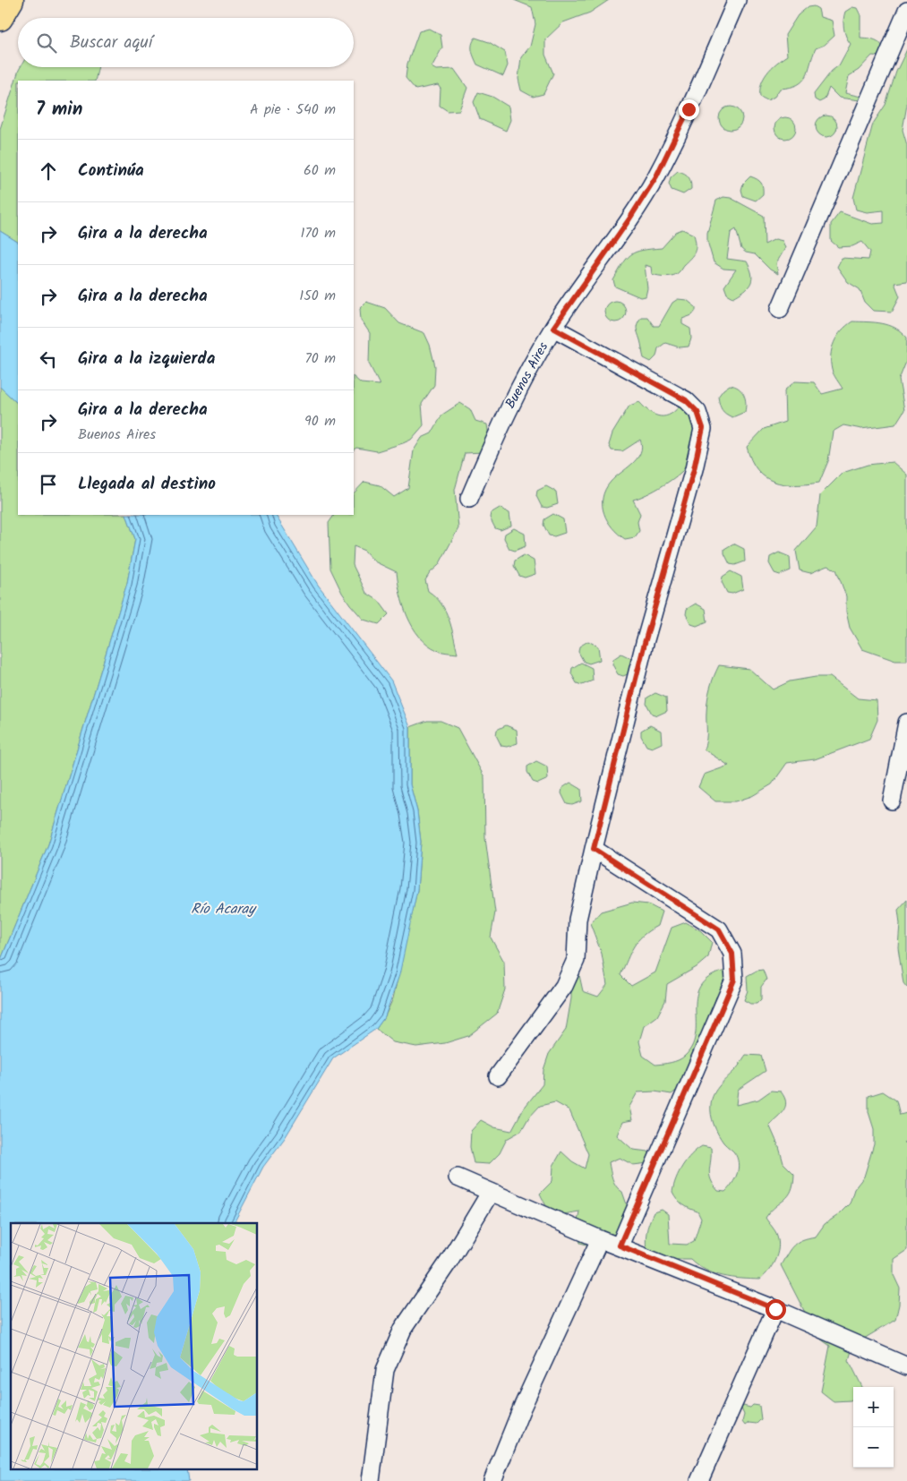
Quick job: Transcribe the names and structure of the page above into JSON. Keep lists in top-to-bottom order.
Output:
{
  "streets": {
    "street": ["Buenos Aires"]
  },
  "water": ["Río Acaray"],
  "page": {
    "search": "Buscar aquí",
    "heading": ["7 min", "A pie · 540 m"],
    "list": [
      ["Continúa", "60 m"],
      ["Gira a la derecha", "170 m"],
      ["Gira a la derecha", "150 m"],
      ["Gira a la izquierda", "70 m"],
      ["Gira a la derecha", "Buenos Aires", "90 m"],
      "Llegada al destino"
    ],
    "map_buttons": ["+", "−"]
  }
}
